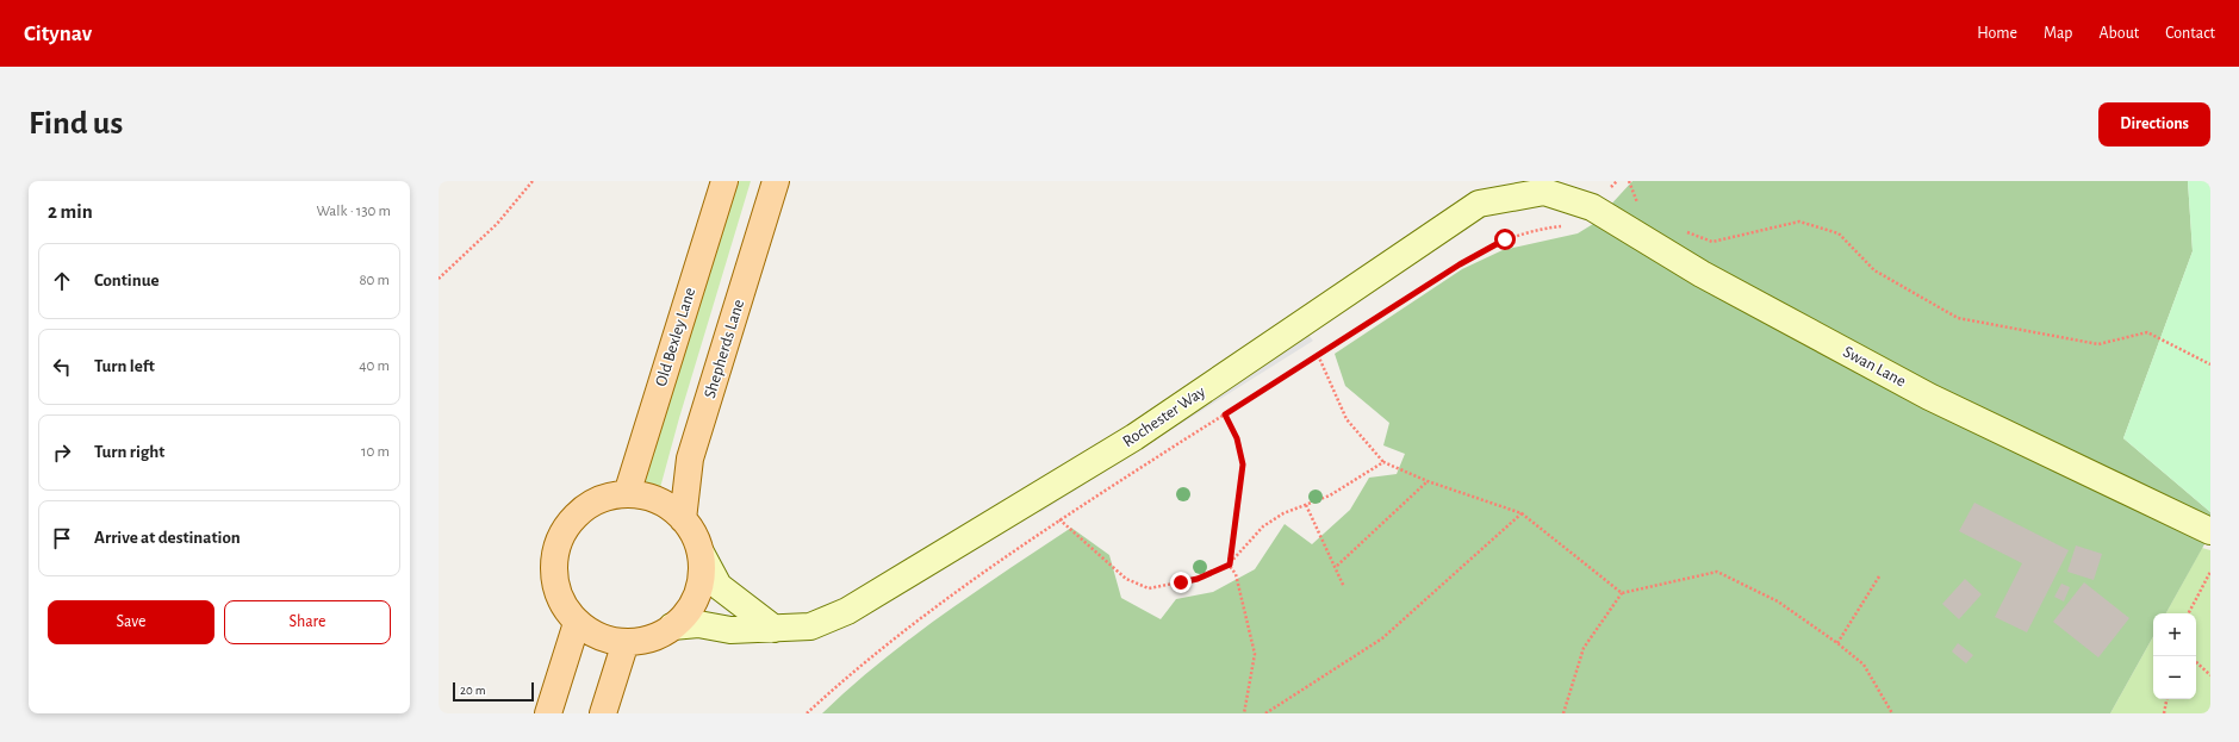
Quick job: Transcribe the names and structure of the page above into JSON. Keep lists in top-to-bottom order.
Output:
{
  "streets": {
    "main road": ["Old Bexley Lane", "Shepherds Lane"],
    "street": ["Swan Lane", "Rochester Way"]
  },
  "crossings": [
    ["Old Bexley Lane", "Shepherds Lane"],
    ["Old Bexley Lane", "Rochester Way"],
    ["Shepherds Lane", "Rochester Way"],
    ["Swan Lane", "Rochester Way"]
  ],
  "scale_bar": "20 m",
  "page": {
    "header": "Citynav",
    "nav": [
      "Home",
      "Map",
      "About",
      "Contact"
    ],
    "buttons": [
      "Directions",
      ["Save", "Share"]
    ],
    "title": "Find us",
    "heading": ["2 min", "Walk · 130 m"],
    "list": [
      ["Continue", "80 m"],
      ["Turn left", "40 m"],
      ["Turn right", "10 m"],
      "Arrive at destination"
    ],
    "map_buttons": ["+", "−"],
    "scale": "20 m"
  }
}
